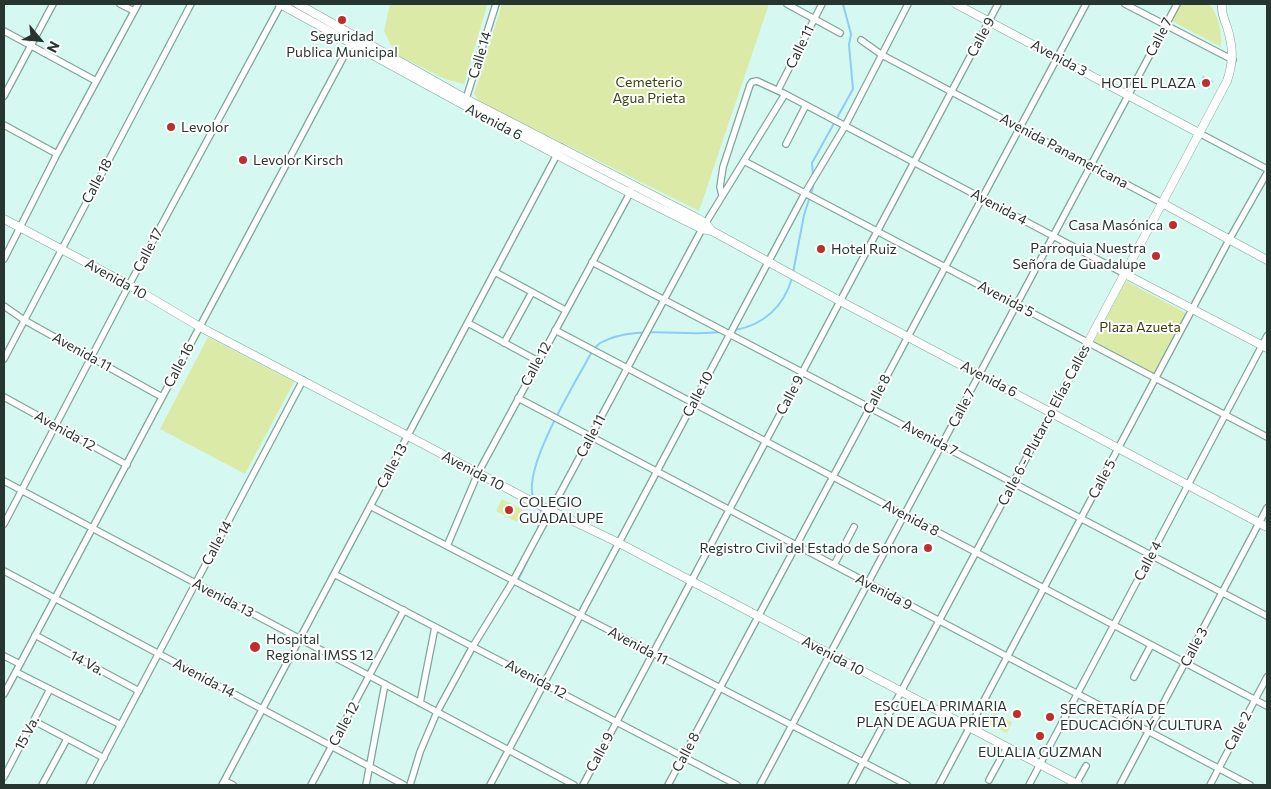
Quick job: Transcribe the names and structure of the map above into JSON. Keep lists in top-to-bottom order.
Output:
{
  "streets": {
    "main road": [
      "Avenida 3",
      "Avenida 6",
      "Avenida Panamericana",
      "Avenida 4",
      "Avenida 10",
      "Calle 6 - Plutarco Elías Calles"
    ],
    "street": [
      "Calle 9",
      "Calle 7",
      "Calle 11",
      "Calle 14",
      "Calle 18",
      "Calle 17",
      "Avenida 5",
      "Avenida 11",
      "Calle 12",
      "Calle 16",
      "Calle 10",
      "Calle 8",
      "Avenida 12",
      "Avenida 7",
      "Calle 13",
      "Calle 5",
      "Avenida 8",
      "Calle 4",
      "Avenida 9",
      "Avenida 13",
      "Calle 3",
      "14 Va.",
      "Avenida 14",
      "Calle 2",
      "15 Va."
    ]
  },
  "crossings": [
    ["Calle 9", "Avenida 3"],
    ["Calle 9", "Avenida 6"],
    ["Calle 9", "Avenida Panamericana"],
    ["Calle 9", "Avenida 4"],
    ["Calle 9", "Avenida 10"],
    ["Calle 9", "Avenida 5"],
    ["Calle 9", "Avenida 11"],
    ["Calle 9", "Avenida 12"],
    ["Calle 9", "Avenida 7"],
    ["Calle 9", "Avenida 8"],
    ["Calle 9", "Avenida 9"],
    ["Calle 7", "Avenida 3"],
    ["Calle 7", "Avenida 6"],
    ["Calle 7", "Avenida Panamericana"],
    ["Calle 7", "Avenida 4"],
    ["Calle 7", "Avenida 10"],
    ["Calle 7", "Avenida 5"],
    ["Calle 7", "Avenida 11"],
    ["Calle 7", "Avenida 7"],
    ["Calle 7", "Avenida 8"],
    ["Calle 7", "Avenida 9"],
    ["Calle 11", "Avenida 6"],
    ["Calle 11", "Avenida 4"],
    ["Calle 11", "Avenida 10"],
    ["Calle 11", "Avenida 5"],
    ["Calle 11", "Avenida 11"],
    ["Calle 11", "Avenida 12"],
    ["Calle 11", "Avenida 7"],
    ["Calle 11", "Avenida 8"],
    ["Calle 11", "Avenida 9"],
    ["Calle 11", "Avenida 13"],
    ["Calle 14", "Avenida 6"],
    ["Calle 14", "Avenida 10"],
    ["Calle 14", "Avenida 13"],
    ["Calle 14", "14 Va."],
    ["Calle 14", "Avenida 14"],
    ["Avenida 3", "Calle 8"],
    ["Avenida 3", "Calle 6 - Plutarco Elías Calles"],
    ["Avenida 6", "Calle 17"],
    ["Avenida 6", "Calle 12"],
    ["Avenida 6", "Calle 16"],
    ["Avenida 6", "Calle 10"],
    ["Avenida 6", "Calle 8"],
    ["Avenida 6", "Calle 6 - Plutarco Elías Calles"],
    ["Avenida 6", "Calle 13"],
    ["Avenida 6", "Calle 5"],
    ["Avenida 6", "Calle 4"],
    ["Avenida 6", "Calle 3"],
    ["Avenida Panamericana", "Calle 10"],
    ["Avenida Panamericana", "Calle 8"],
    ["Avenida Panamericana", "Calle 6 - Plutarco Elías Calles"],
    ["Avenida Panamericana", "Calle 5"],
    ["Calle 18", "Avenida 10"],
    ["Calle 18", "Avenida 11"],
    ["Avenida 4", "Calle 10"],
    ["Avenida 4", "Calle 8"],
    ["Avenida 4", "Calle 6 - Plutarco Elías Calles"],
    ["Avenida 4", "Calle 5"],
    ["Avenida 4", "Calle 4"],
    ["Calle 17", "Avenida 10"],
    ["Calle 17", "Avenida 11"],
    ["Calle 17", "Avenida 12"],
    ["Calle 17", "Avenida 13"],
    ["Avenida 10", "Calle 12"],
    ["Avenida 10", "Calle 16"],
    ["Avenida 10", "Calle 10"],
    ["Avenida 10", "Calle 8"],
    ["Avenida 10", "Calle 6 - Plutarco Elías Calles"],
    ["Avenida 10", "Calle 13"],
    ["Avenida 10", "Calle 5"],
    ["Avenida 10", "Calle 4"],
    ["Avenida 5", "Calle 10"],
    ["Avenida 5", "Calle 8"],
    ["Avenida 5", "Calle 6 - Plutarco Elías Calles"],
    ["Avenida 5", "Calle 5"],
    ["Avenida 5", "Calle 4"],
    ["Avenida 11", "Calle 12"],
    ["Avenida 11", "Calle 16"],
    ["Avenida 11", "Calle 10"],
    ["Avenida 11", "Calle 8"],
    ["Avenida 11", "Calle 6 - Plutarco Elías Calles"],
    ["Avenida 11", "Calle 13"],
    ["Calle 12", "Avenida 12"],
    ["Calle 12", "Avenida 7"],
    ["Calle 12", "Avenida 8"],
    ["Calle 12", "Avenida 9"],
    ["Calle 12", "Avenida 13"],
    ["Calle 12", "Avenida 14"],
    ["Calle 16", "Avenida 12"],
    ["Calle 16", "Avenida 13"],
    ["Calle 16", "14 Va."],
    ["Calle 16", "Avenida 14"],
    ["Calle 10", "Avenida 12"],
    ["Calle 10", "Avenida 7"],
    ["Calle 10", "Avenida 8"],
    ["Calle 10", "Avenida 9"],
    ["Calle 10", "Avenida 13"],
    ["Calle 8", "Avenida 12"],
    ["Calle 8", "Avenida 7"],
    ["Calle 8", "Avenida 8"],
    ["Calle 8", "Avenida 9"],
    ["Calle 6 - Plutarco Elías Calles", "Avenida 7"],
    ["Calle 6 - Plutarco Elías Calles", "Avenida 8"],
    ["Calle 6 - Plutarco Elías Calles", "Avenida 9"],
    ["Avenida 12", "Calle 13"],
    ["Avenida 7", "Calle 5"],
    ["Avenida 7", "Calle 4"],
    ["Avenida 7", "Calle 3"],
    ["Calle 13", "Avenida 13"],
    ["Calle 13", "Avenida 14"],
    ["Calle 5", "Avenida 8"],
    ["Calle 5", "Avenida 9"],
    ["Avenida 8", "Calle 4"],
    ["Avenida 8", "Calle 3"],
    ["Avenida 8", "Calle 2"],
    ["Calle 4", "Avenida 9"],
    ["Avenida 9", "Calle 3"],
    ["Avenida 9", "Calle 2"]
  ],
  "parks": ["Cemeterio Agua Prieta", "Plaza Azueta"],
  "places": [
    "Seguridad Publica Municipal",
    "HOTEL PLAZA",
    "Levolor",
    "Levolor Kirsch",
    "Casa Masónica",
    "Hotel Ruiz",
    "Parroquia Nuestra Señora de Guadalupe",
    "COLEGIO GUADALUPE",
    "Registro Civil del Estado de Sonora",
    "Hospital Regional IMSS 12",
    "ESCUELA PRIMARIA PLAN DE AGUA PRIETA",
    "SECRETARÍA DE EDUCACIÓN Y CULTURA",
    "EULALIA GUZMAN"
  ],
  "north": "bottom right"
}
